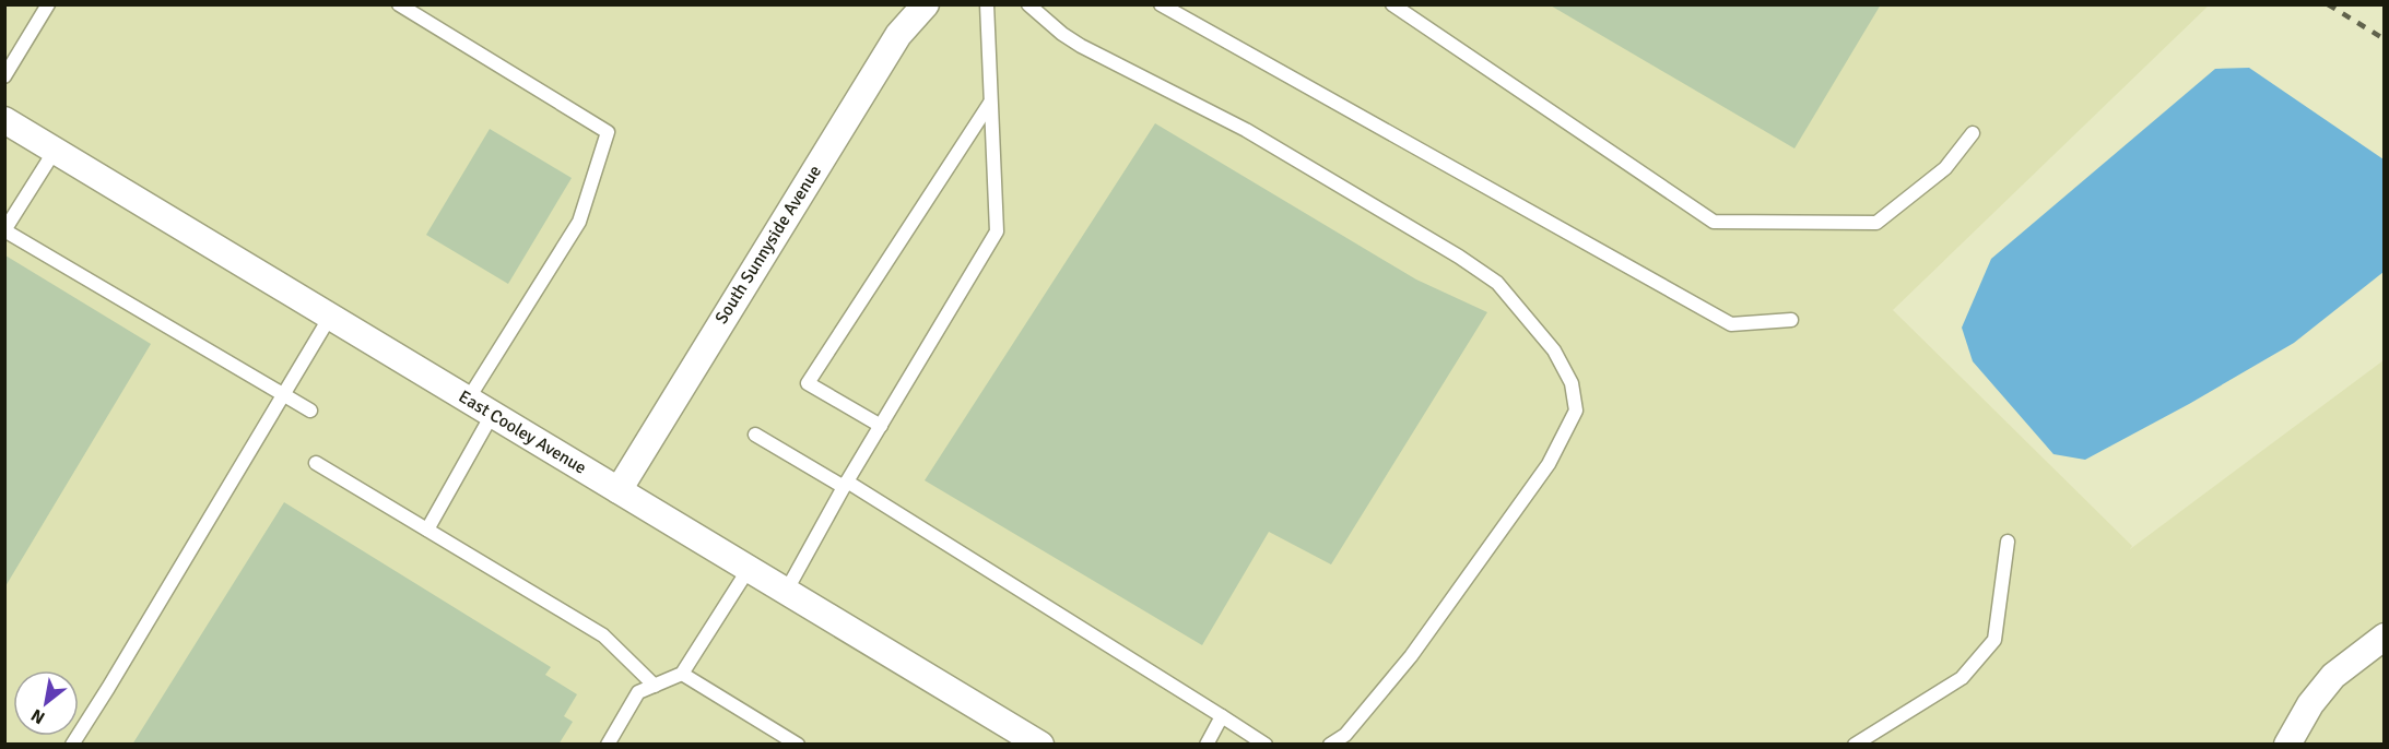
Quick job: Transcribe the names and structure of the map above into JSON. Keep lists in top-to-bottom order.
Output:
{
  "streets": {
    "street": ["South Sunnyside Avenue", "East Cooley Avenue"]
  },
  "crossings": [
    ["South Sunnyside Avenue", "East Cooley Avenue"]
  ],
  "north": "bottom left"
}
